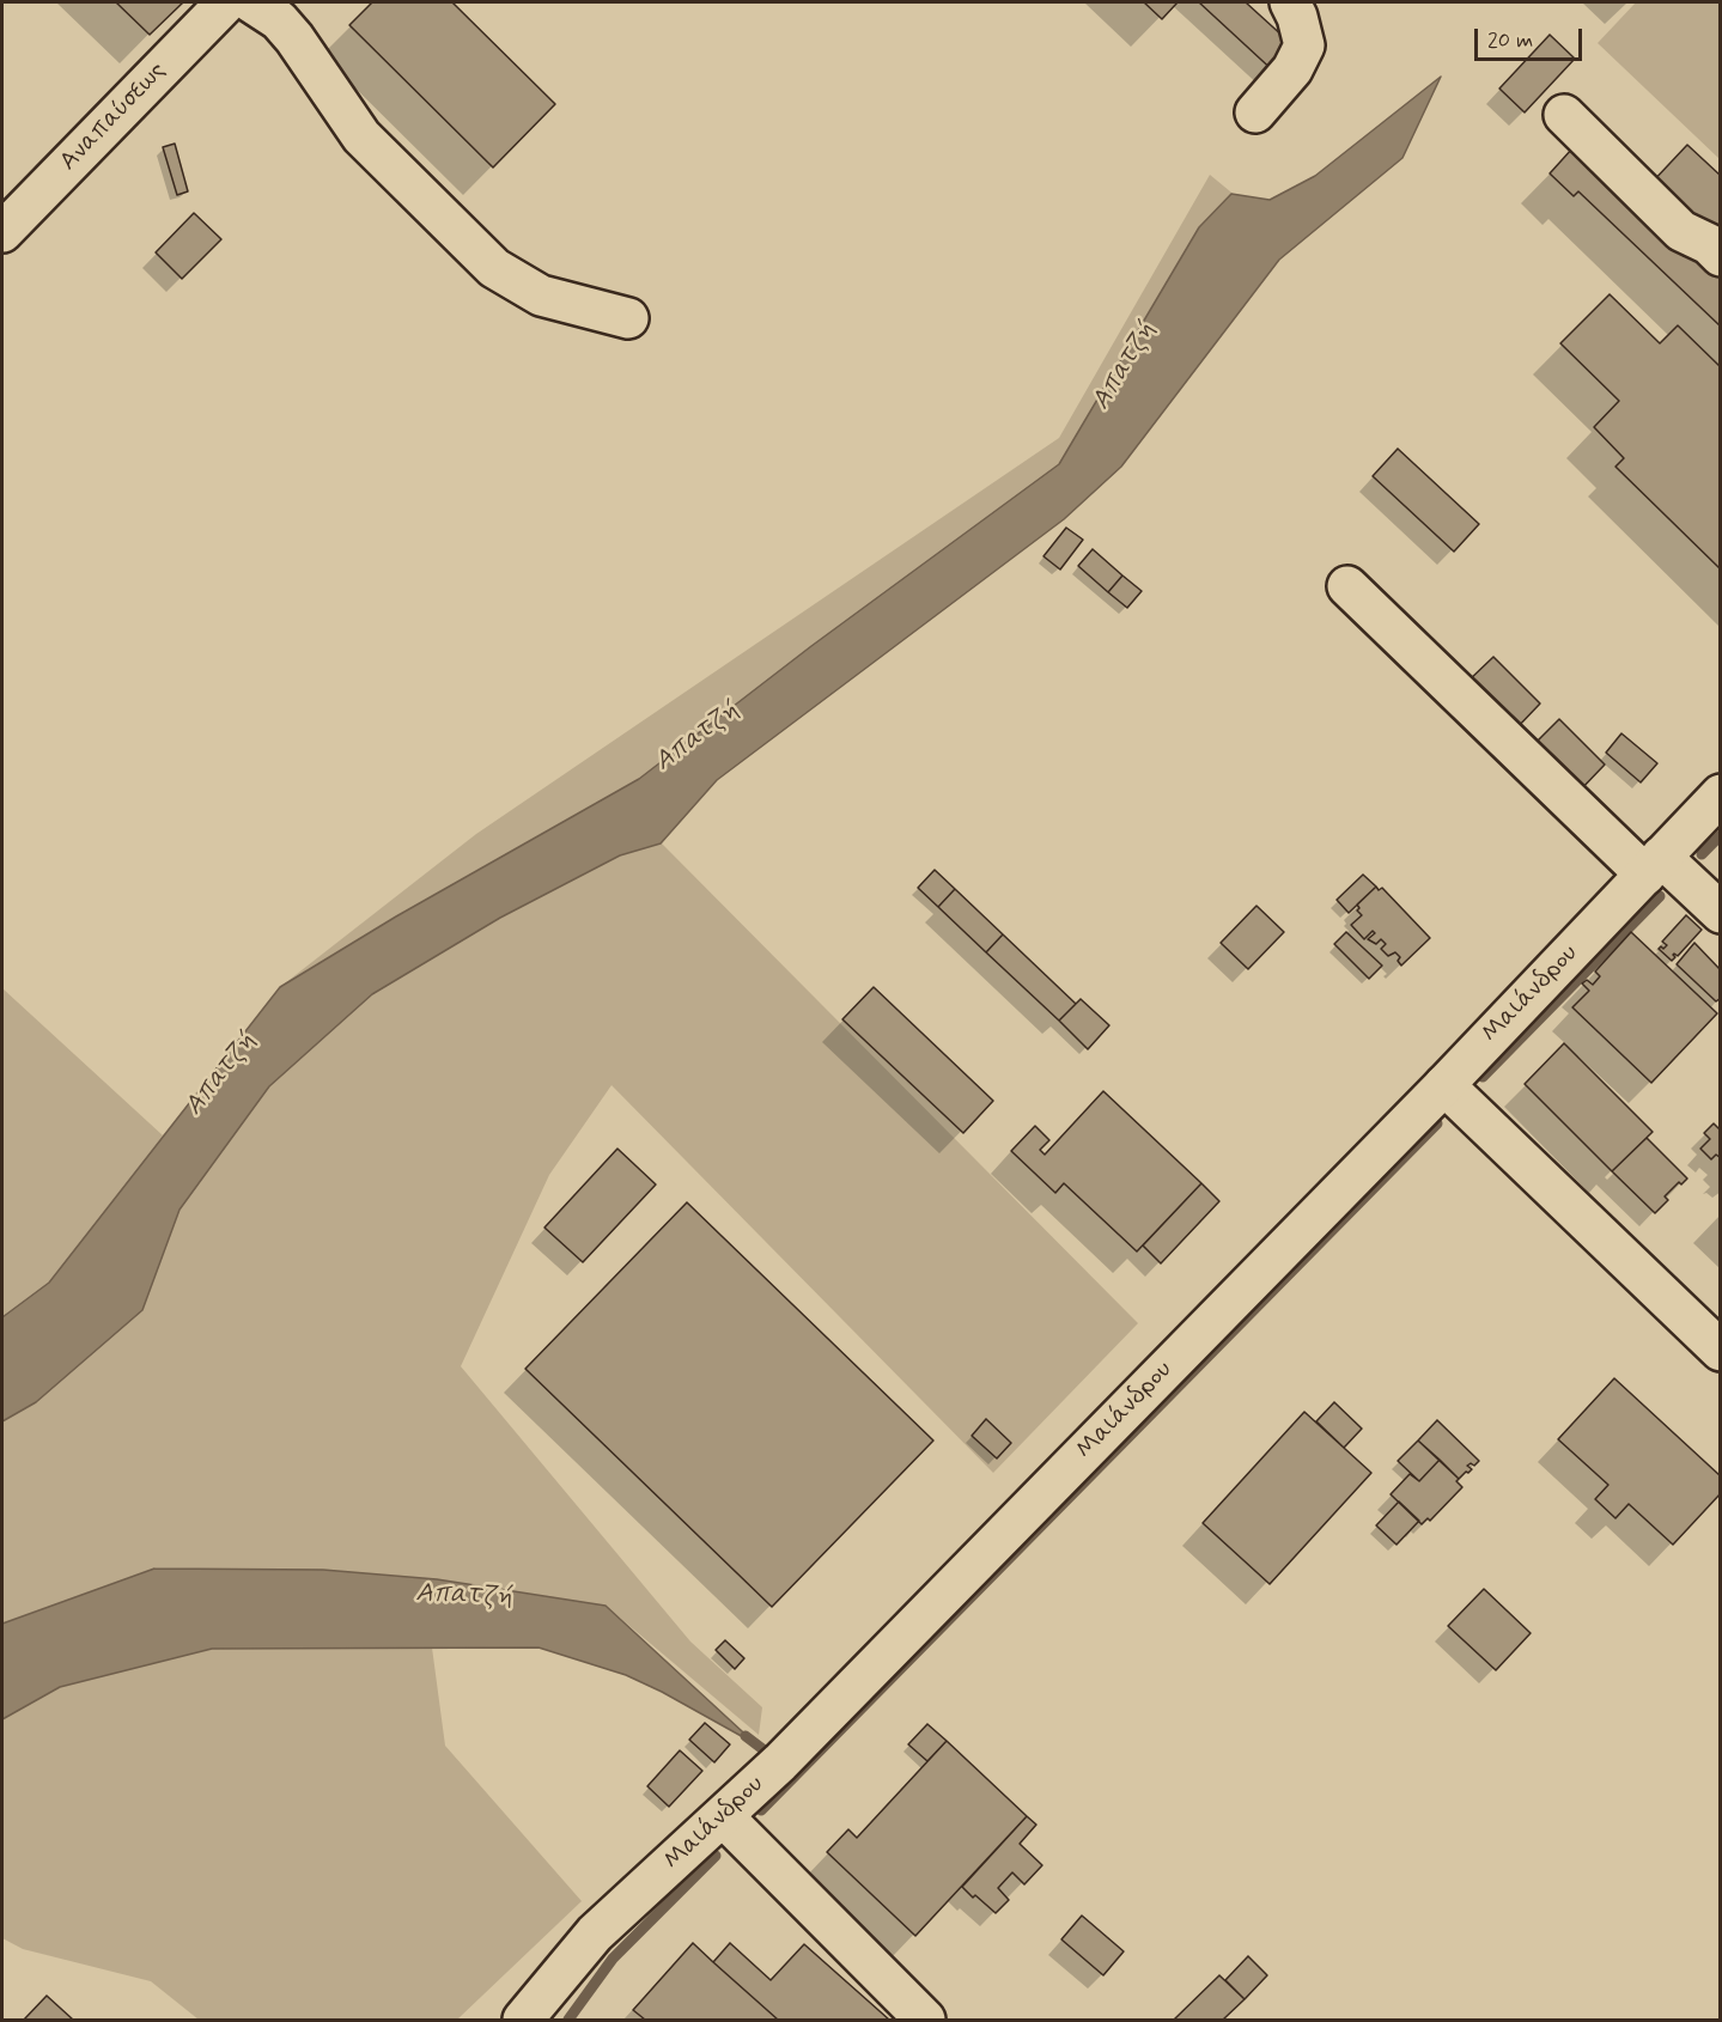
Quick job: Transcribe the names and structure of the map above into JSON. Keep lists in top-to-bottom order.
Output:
{
  "streets": {
    "main road": ["Αναπαύσεως", "Μαιάνδρου"]
  },
  "water": ["Απατζή"],
  "scale_bar": "20 m"
}
